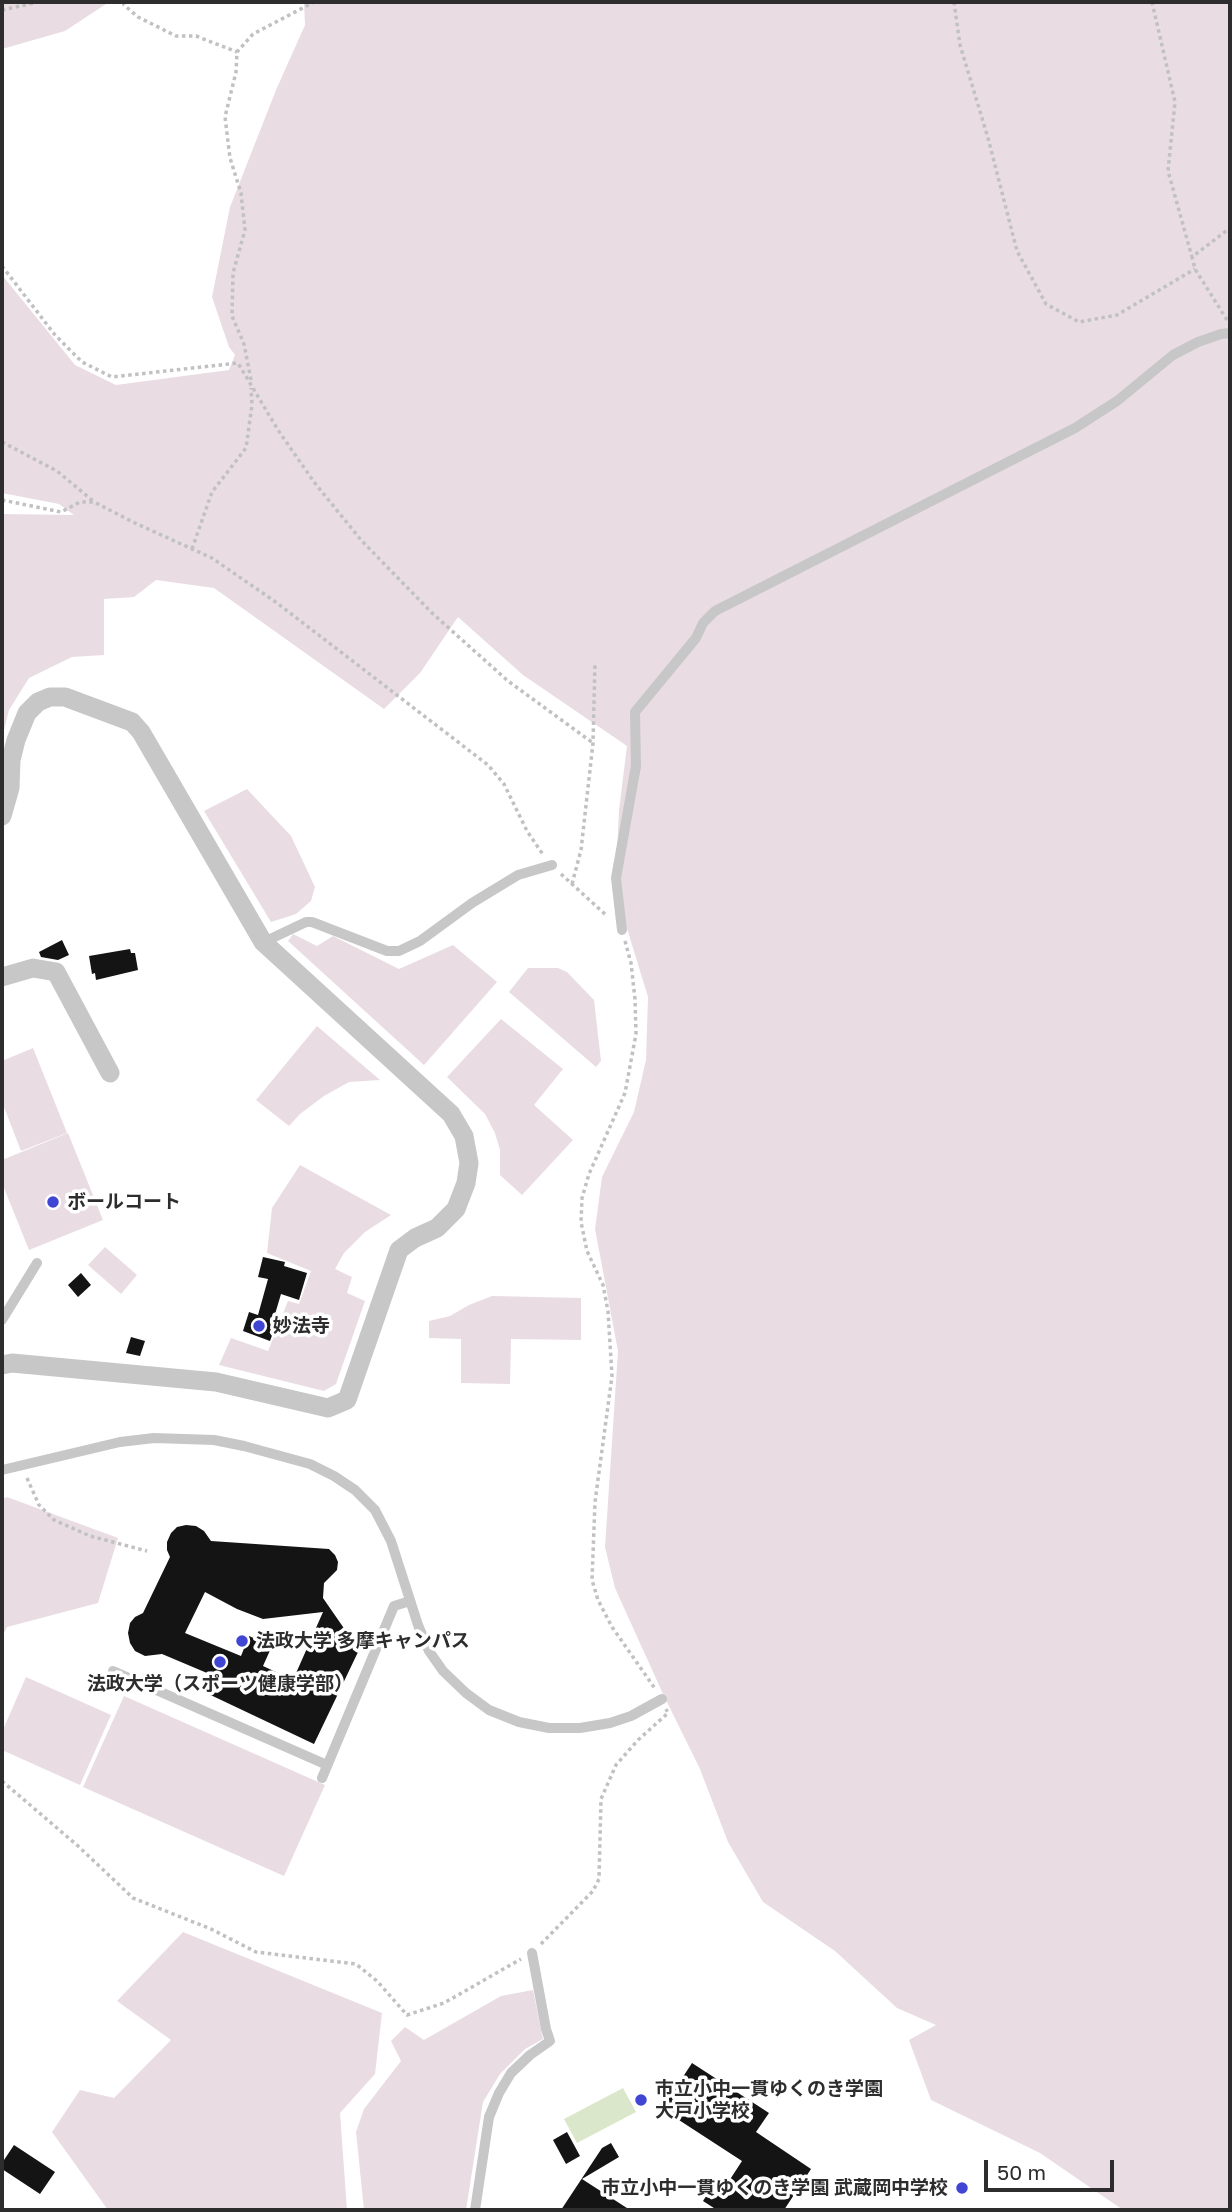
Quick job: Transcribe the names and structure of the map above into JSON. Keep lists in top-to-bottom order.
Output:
{
  "places": [
    "ボールコート",
    "妙法寺",
    "法政大学 多摩キャンパス",
    "法政大学（スポーツ健康学部）",
    "市立小中一貫ゆくのき学園 大戸小学校",
    "市立小中一貫ゆくのき学園 武蔵岡中学校"
  ],
  "scale_bar": "50 m"
}
